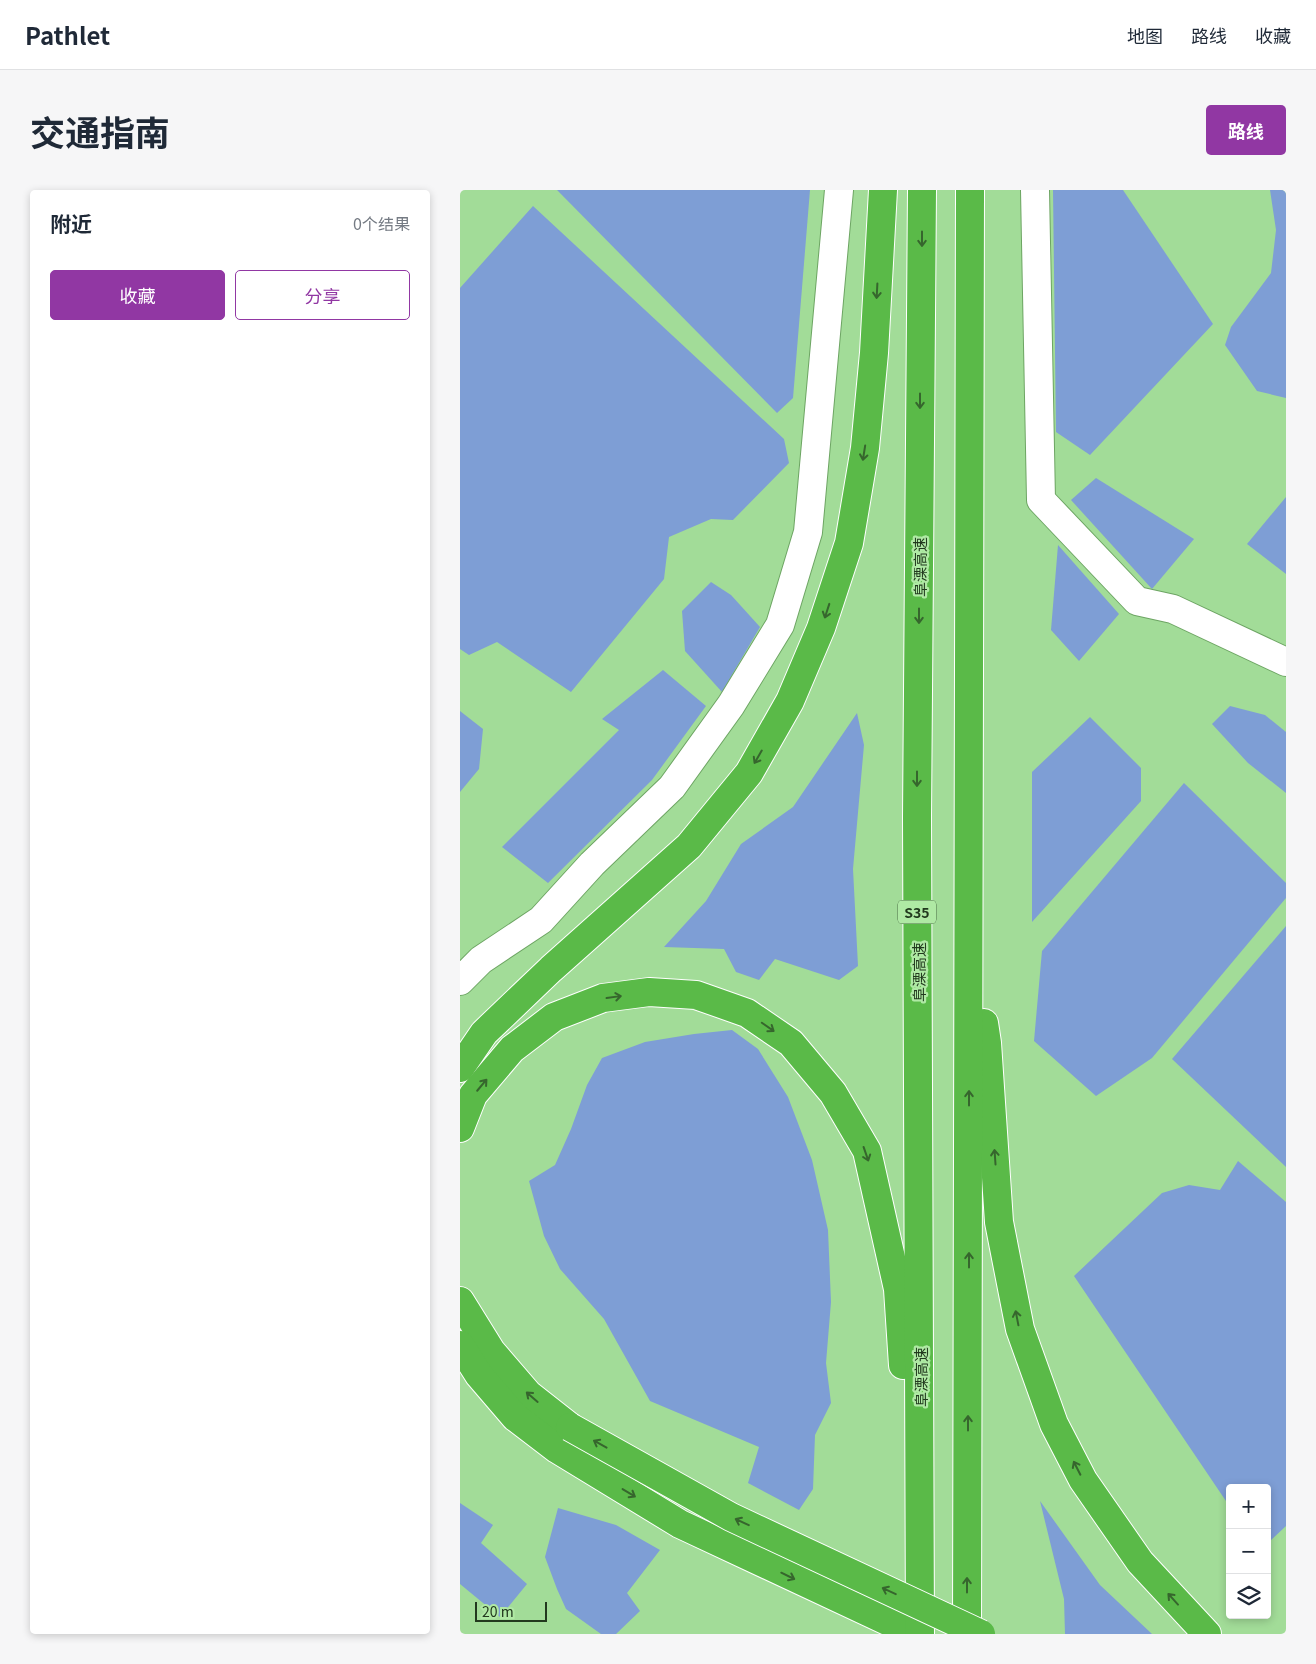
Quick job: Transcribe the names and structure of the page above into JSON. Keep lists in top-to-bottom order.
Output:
{
  "streets": {
    "highway": ["阜溧高速", "S35"]
  },
  "scale_bar": "20 m",
  "page": {
    "header": "Pathlet",
    "nav": ["地图", "路线", "收藏"],
    "title": "交通指南",
    "buttons": [
      "路线",
      ["收藏", "分享"]
    ],
    "heading": ["附近", "0个结果"],
    "map_buttons": ["+", "−"],
    "scale": "20 m"
  }
}
